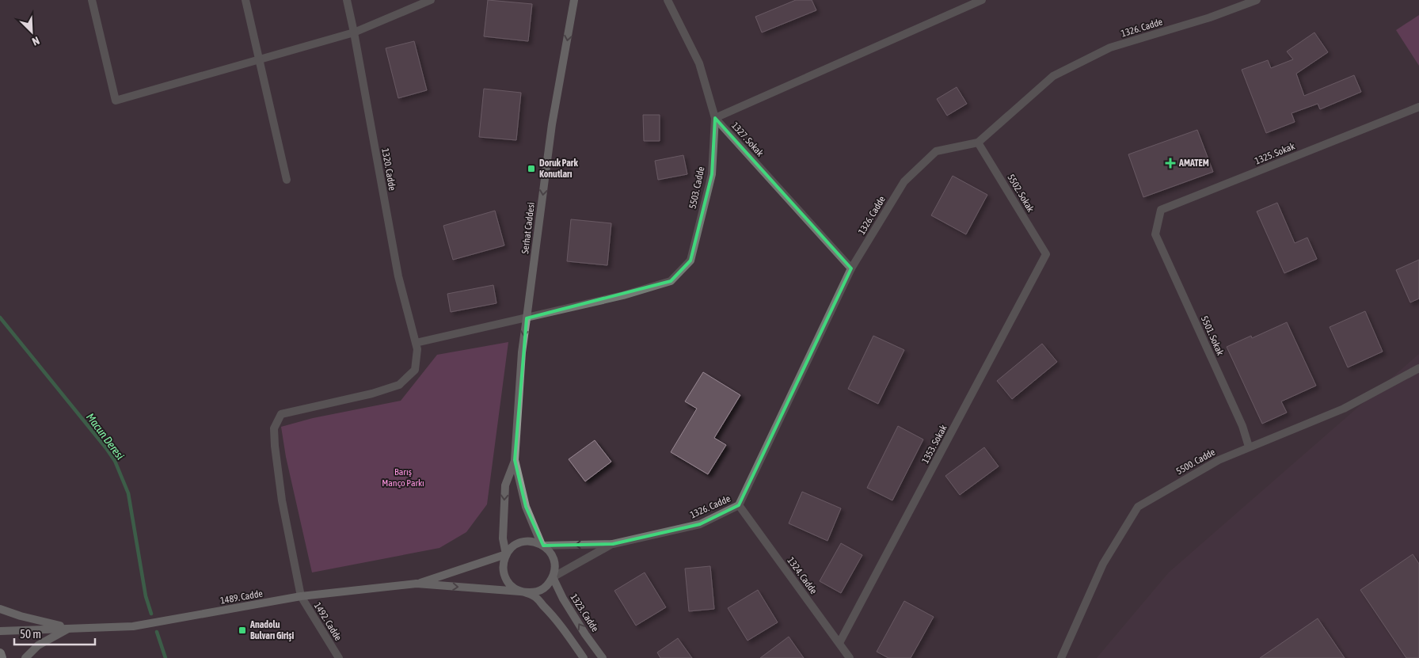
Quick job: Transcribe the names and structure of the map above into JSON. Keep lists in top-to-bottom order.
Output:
{
  "streets": {
    "main road": ["Serhat Caddesi", "1489. Cadde", "1323. Cadde"],
    "street": [
      "1326. Cadde",
      "1327. Sokak",
      "1325. Sokak",
      "1320. Cadde",
      "5503. Cadde",
      "5502. Sokak",
      "5501. Sokak",
      "1353. Sokak",
      "5500. Cadde",
      "1324. Cadde",
      "1492. Cadde"
    ]
  },
  "crossings": [
    ["1326. Cadde", "1327. Sokak"],
    ["1326. Cadde", "5502. Sokak"],
    ["1326. Cadde", "1324. Cadde"],
    ["1327. Sokak", "5503. Cadde"],
    ["1325. Sokak", "5501. Sokak"],
    ["1320. Cadde", "5503. Cadde"],
    ["1320. Cadde", "1489. Cadde"],
    ["1320. Cadde", "1492. Cadde"],
    ["5503. Cadde", "Serhat Caddesi"],
    ["5502. Sokak", "1353. Sokak"],
    ["5501. Sokak", "5500. Cadde"],
    ["1353. Sokak", "1324. Cadde"],
    ["1489. Cadde", "1323. Cadde"],
    ["1489. Cadde", "1492. Cadde"]
  ],
  "one_way": ["Serhat Caddesi"],
  "water": ["Macun Deresi"],
  "parks": ["Barış Manço Parkı"],
  "places": {
    "health": ["AMATEM"],
    "transit": ["Doruk Park Konutları", "Anadolu Bulvarı Girişi"]
  },
  "scale_bar": "50 m",
  "north": "bottom right"
}
